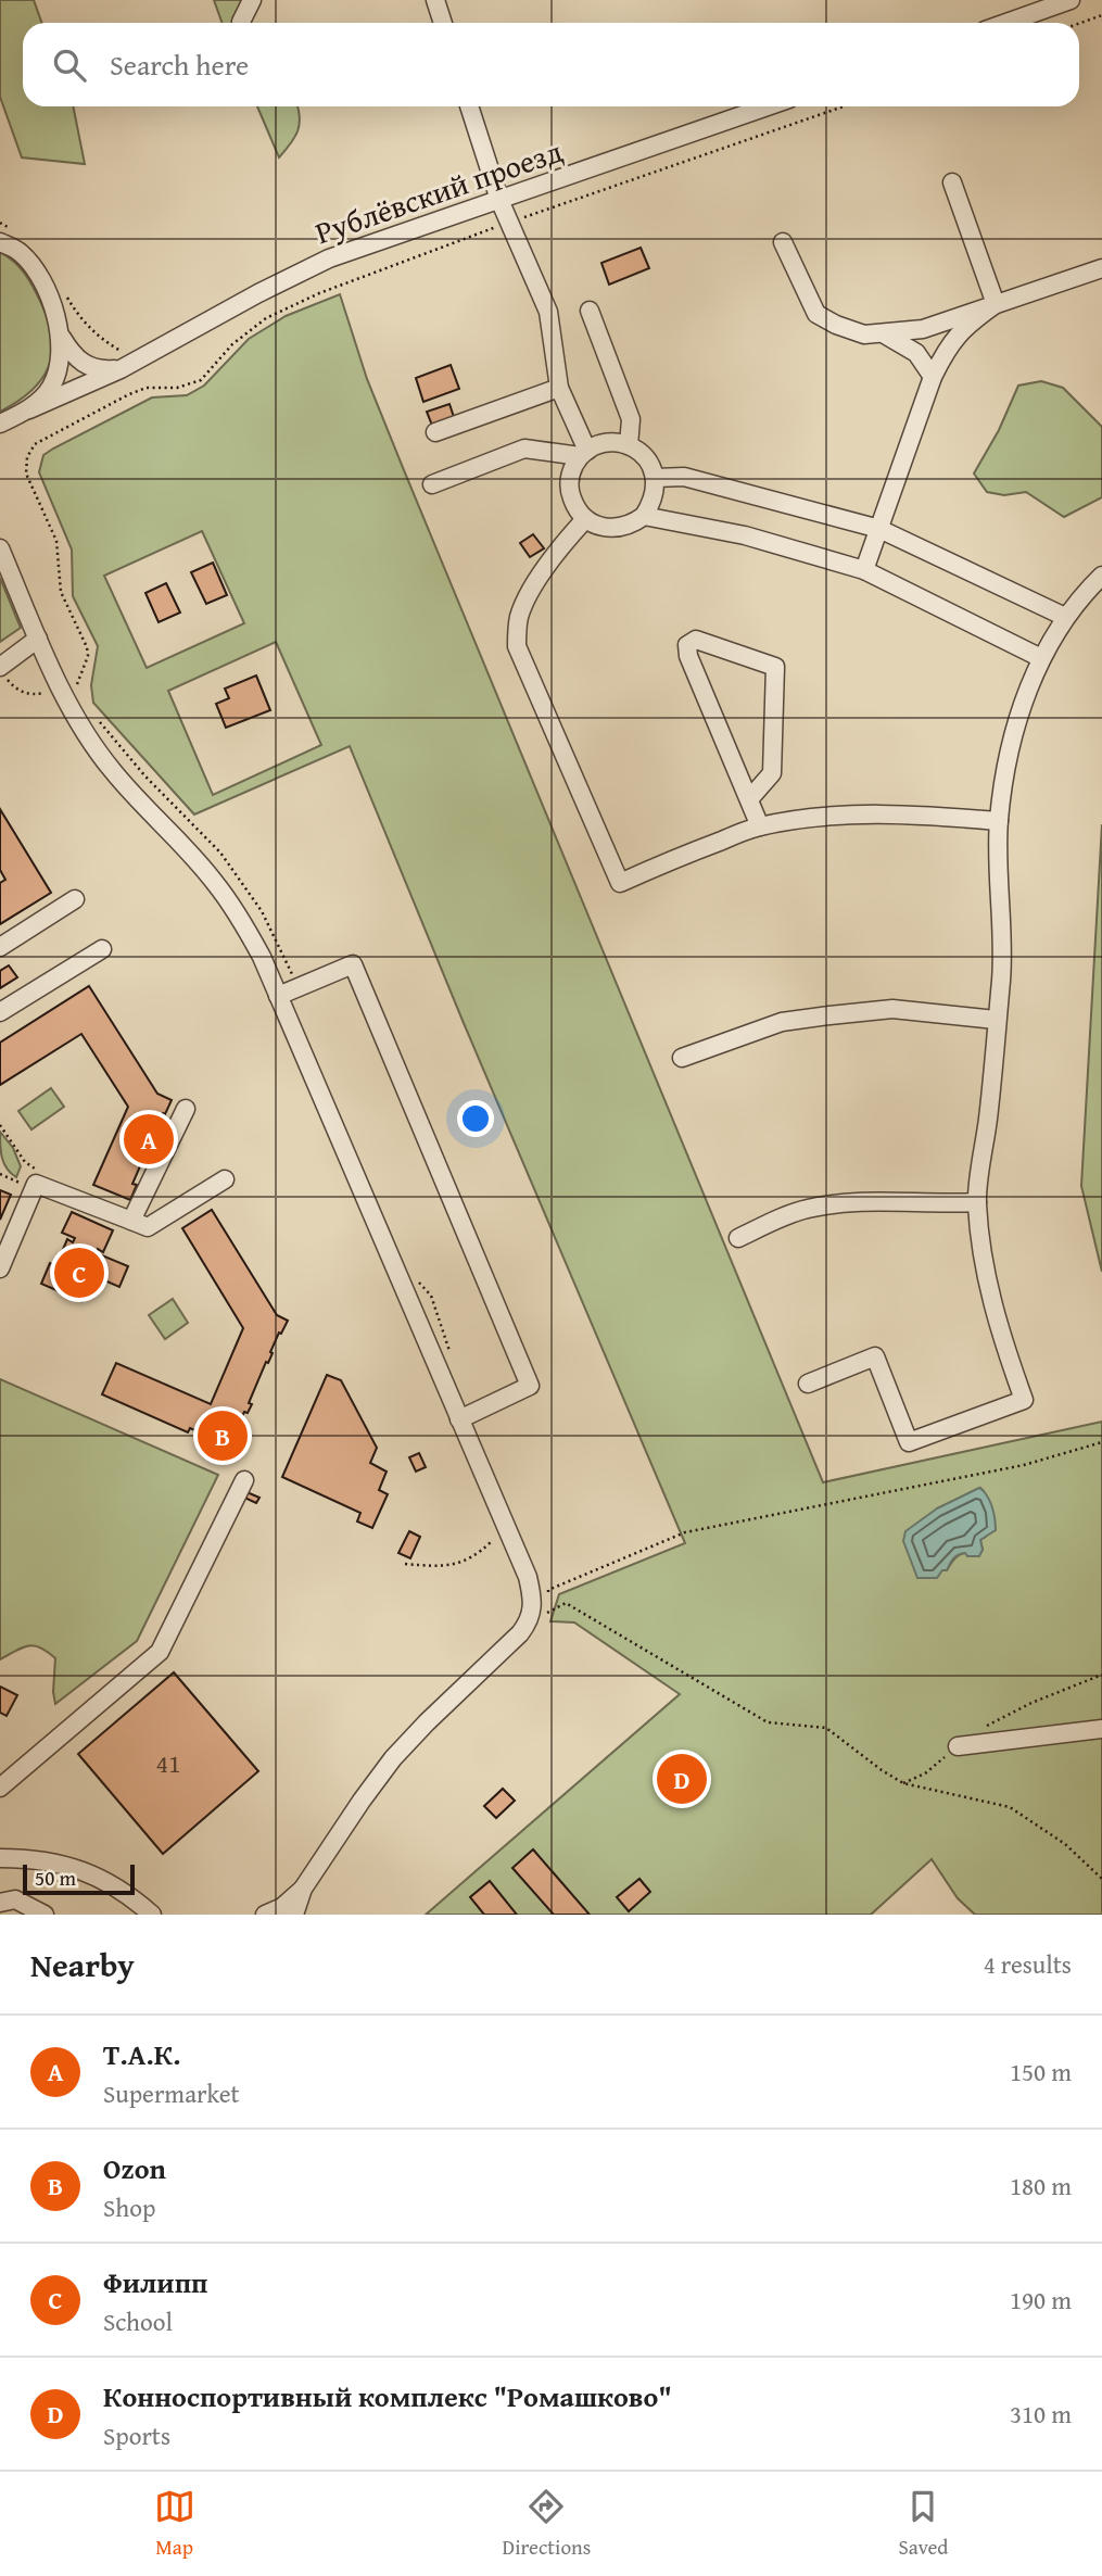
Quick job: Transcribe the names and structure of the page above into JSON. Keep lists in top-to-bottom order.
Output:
{
  "streets": {
    "street": ["Рублёвский проезд"]
  },
  "house_numbers": ["41"],
  "scale_bar": "50 m",
  "page": {
    "search": "Search here",
    "pins": [
      "A",
      "C",
      "B",
      "D"
    ],
    "scale": "50 m",
    "heading": ["Nearby", "4 results"],
    "list": [
      {
        "mark": "A",
        "name": "Т.А.К.",
        "note": "Supermarket",
        "value": "150 m"
      },
      {
        "mark": "B",
        "name": "Ozon",
        "note": "Shop",
        "value": "180 m"
      },
      {
        "mark": "C",
        "name": "Филипп",
        "note": "School",
        "value": "190 m"
      },
      {
        "mark": "D",
        "name": "Конноспортивный комплекс \"Ромашково\"",
        "note": "Sports",
        "value": "310 m"
      }
    ],
    "nav": ["Map", "Directions", "Saved"]
  }
}
